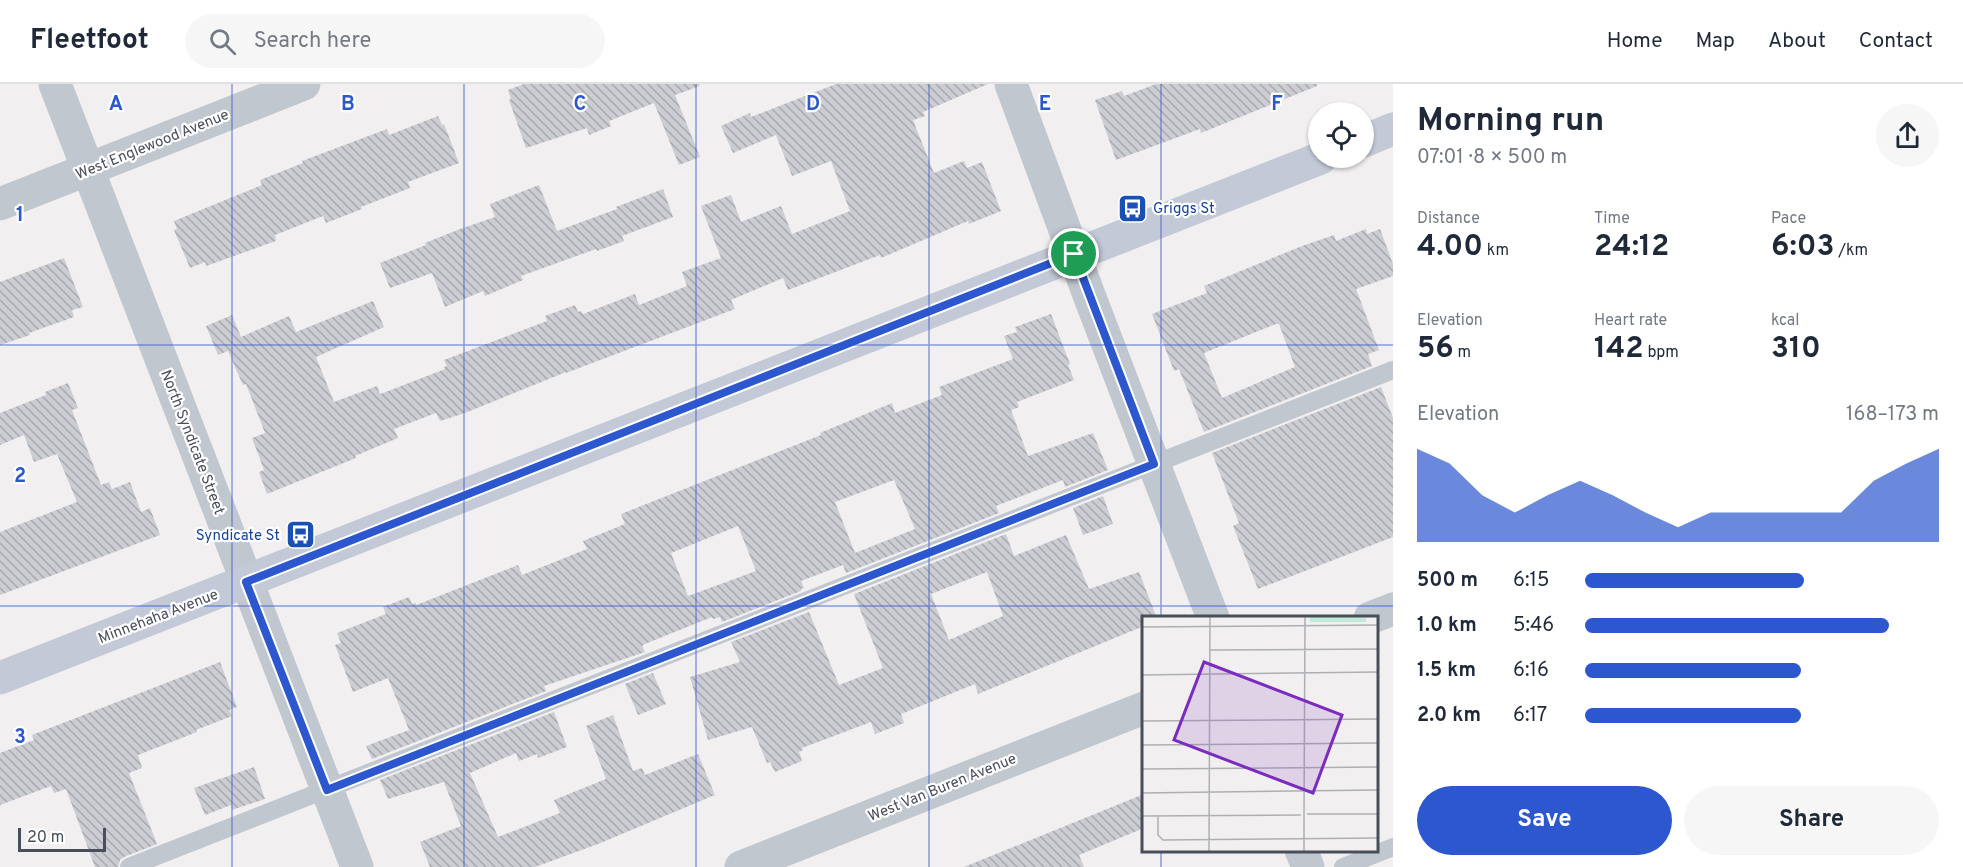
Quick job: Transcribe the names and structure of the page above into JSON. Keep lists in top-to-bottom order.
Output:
{
  "streets": {
    "street": [
      "West Englewood Avenue",
      "North Syndicate Street",
      "Minnehaha Avenue",
      "West Van Buren Avenue"
    ]
  },
  "crossings": [
    ["West Englewood Avenue", "North Syndicate Street"],
    ["North Syndicate Street", "Minnehaha Avenue"]
  ],
  "places": {
    "bus stop": ["Griggs St", "Syndicate St"]
  },
  "scale_bar": "20 m",
  "page": {
    "header": "Fleetfoot",
    "search": "Search here",
    "nav": [
      "Home",
      "Map",
      "About",
      "Contact"
    ],
    "heading": ["Morning run", "07:01 · 8 × 500 m"],
    "stats": [
      ["Distance", "4.00 km"],
      ["Time", "24:12"],
      ["Pace", "6:03 /km"],
      ["Elevation", "56 m"],
      ["Heart rate", "142 bpm"],
      ["kcal", "310"]
    ],
    "chart": ["Elevation", "168–173 m"],
    "list": [
      {
        "name": "500 m",
        "note": "6:15"
      },
      {
        "name": "1.0 km",
        "note": "5:46"
      },
      {
        "name": "1.5 km",
        "note": "6:16"
      },
      {
        "name": "2.0 km",
        "note": "6:17"
      }
    ],
    "buttons": ["Save", "Share"],
    "scale": "20 m"
  },
  "grid": {
    "columns": [
      "A",
      "B",
      "C",
      "D",
      "E",
      "F"
    ],
    "rows": ["1", "2", "3"]
  }
}
